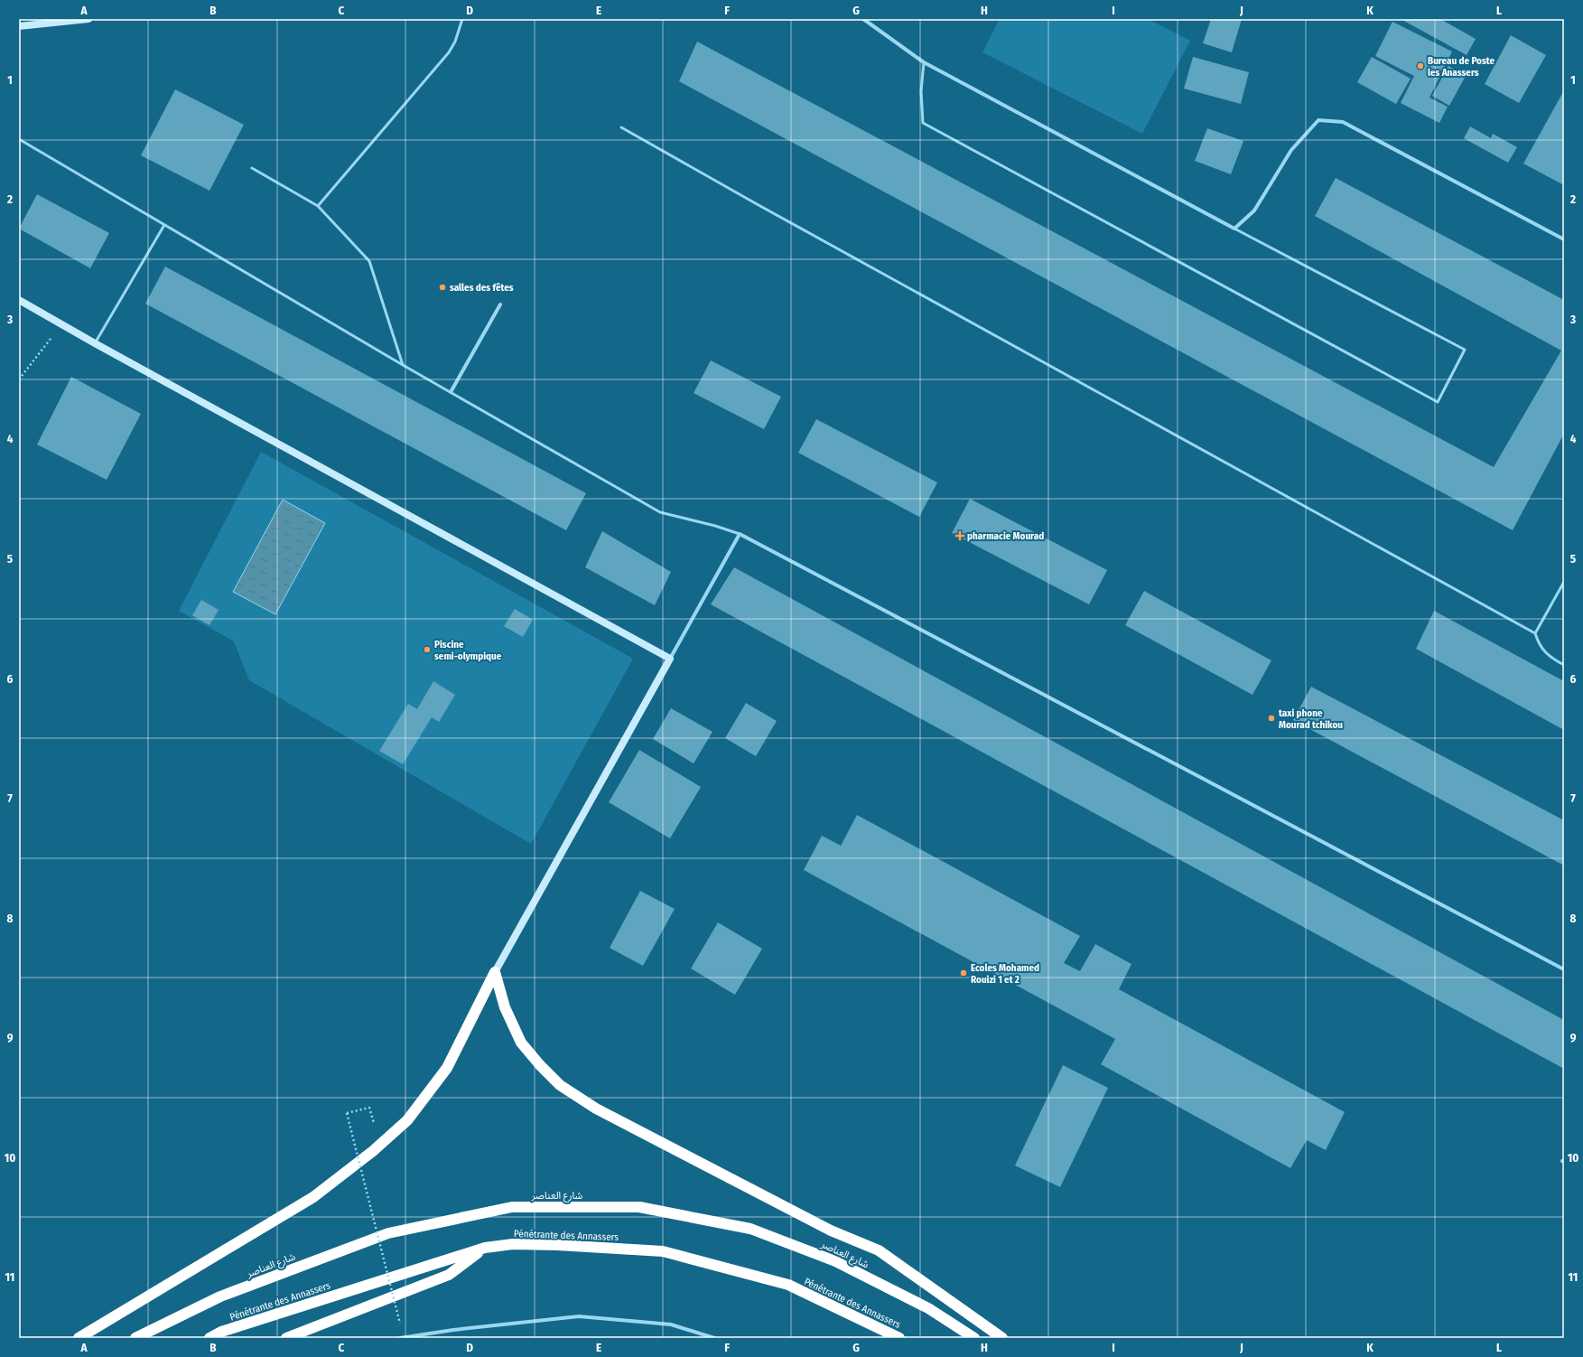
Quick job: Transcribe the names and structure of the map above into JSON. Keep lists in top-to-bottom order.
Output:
{
  "streets": {
    "highway": ["شارع العناصر", "Pénétrante des Annassers"]
  },
  "places": {
    "other": [
      "Bureau de Poste les Anassers",
      "salles des fêtes",
      "Piscine semi-olympique",
      "taxi phone Mourad tchikou",
      "Ecoles Mohamed Rouizi 1 et 2"
    ],
    "health": ["pharmacie Mourad"]
  },
  "grid": {
    "columns": [
      "A",
      "B",
      "C",
      "D",
      "E",
      "F",
      "G",
      "H",
      "I",
      "J",
      "K",
      "L"
    ],
    "rows": [
      "1",
      "2",
      "3",
      "4",
      "5",
      "6",
      "7",
      "8",
      "9",
      "10",
      "11"
    ]
  }
}
